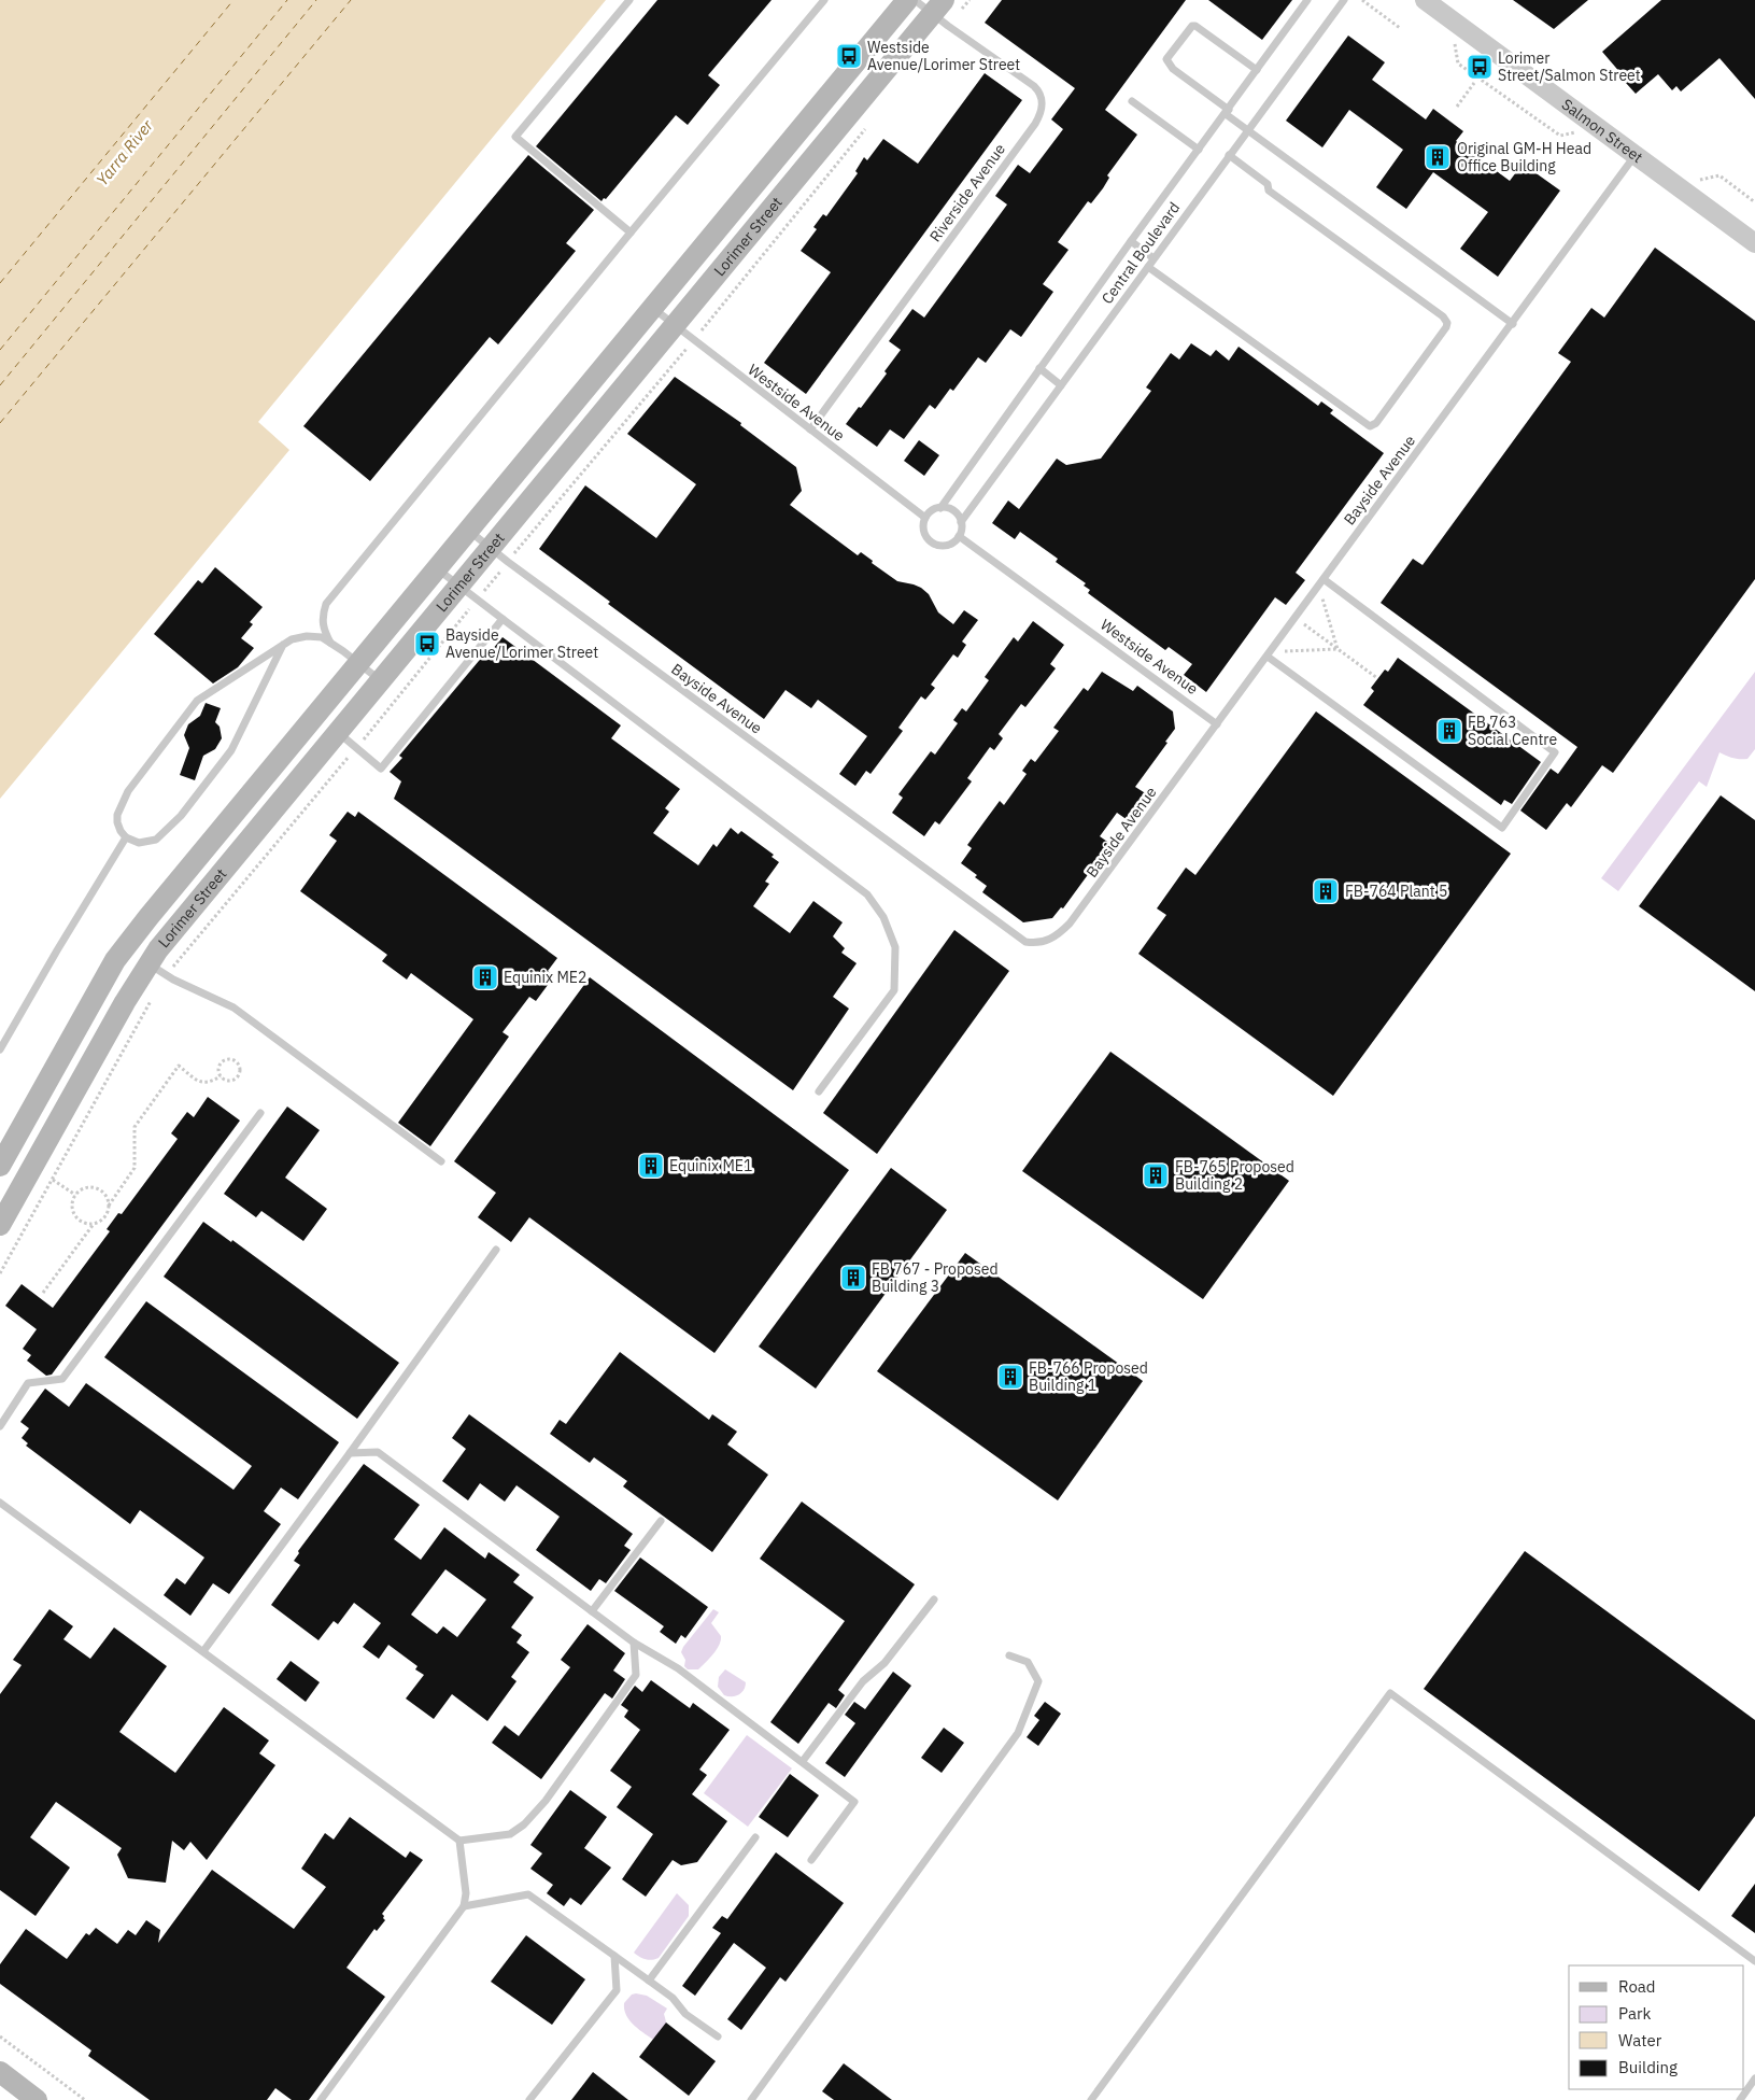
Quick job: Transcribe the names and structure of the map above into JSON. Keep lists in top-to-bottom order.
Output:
{
  "streets": {
    "main road": ["Lorimer Street"],
    "street": ["Salmon Street"],
    "lane": [
      "Riverside Avenue",
      "Central Boulevard",
      "Westside Avenue",
      "Bayside Avenue"
    ]
  },
  "crossings": [
    ["Salmon Street", "Bayside Avenue"],
    ["Riverside Avenue", "Lorimer Street"],
    ["Riverside Avenue", "Westside Avenue"],
    ["Lorimer Street", "Westside Avenue"],
    ["Lorimer Street", "Bayside Avenue"],
    ["Central Boulevard", "Westside Avenue"],
    ["Westside Avenue", "Bayside Avenue"]
  ],
  "water": ["Yarra River"],
  "places": {
    "bus stop": ["Westside Avenue/Lorimer Street", "Lorimer Street/Salmon Street", "Bayside Avenue/Lorimer Street"],
    "building": [
      "Original GM-H Head Office Building",
      "FB 763 Social Centre",
      "FB-764 Plant 5",
      "Equinix ME2",
      "Equinix ME1",
      "FB-765 Proposed Building 2",
      "FB 767 - Proposed Building 3",
      "FB-766 Proposed Building 1"
    ]
  },
  "legend": [
    "Road",
    "Park",
    "Water",
    "Building"
  ]
}
